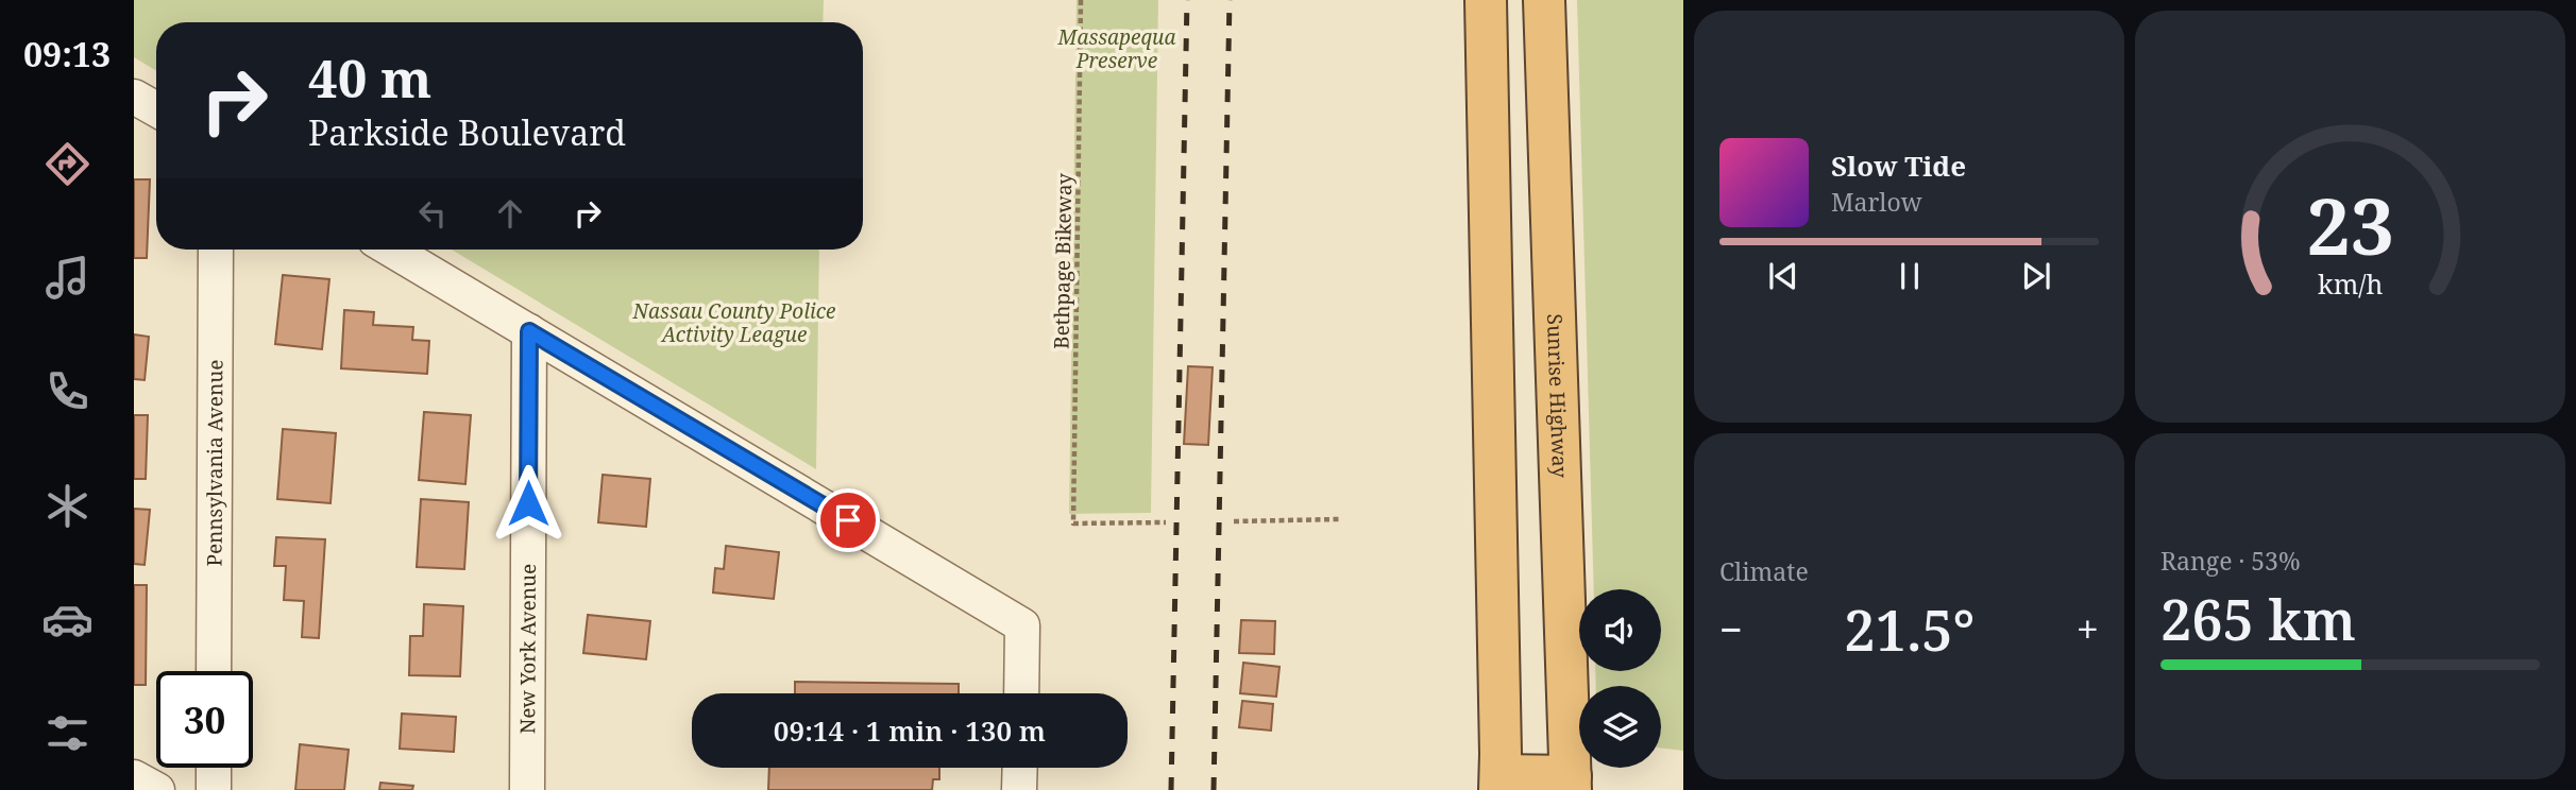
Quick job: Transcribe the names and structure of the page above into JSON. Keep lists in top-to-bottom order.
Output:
{
  "streets": {
    "highway": ["Sunrise Highway"],
    "street": ["Pennsylvania Avenue", "New York Avenue"],
    "path": ["Bethpage Bikeway"]
  },
  "parks": ["Massapequa Preserve", "Nassau County Police Activity League"],
  "page": {
    "tabs": "09:13",
    "turn": ["40 m", "Parkside Boulevard"],
    "song": ["Slow Tide", "Marlow"],
    "tile": [
      "Climate",
      ["Range · 53%", "265 km"]
    ],
    "heat": ["−", "21.5°", "+"],
    "limit": "30",
    "trip": "09:14 · 1 min · 130 m",
    "gauge": ["23", "km/h"]
  }
}
